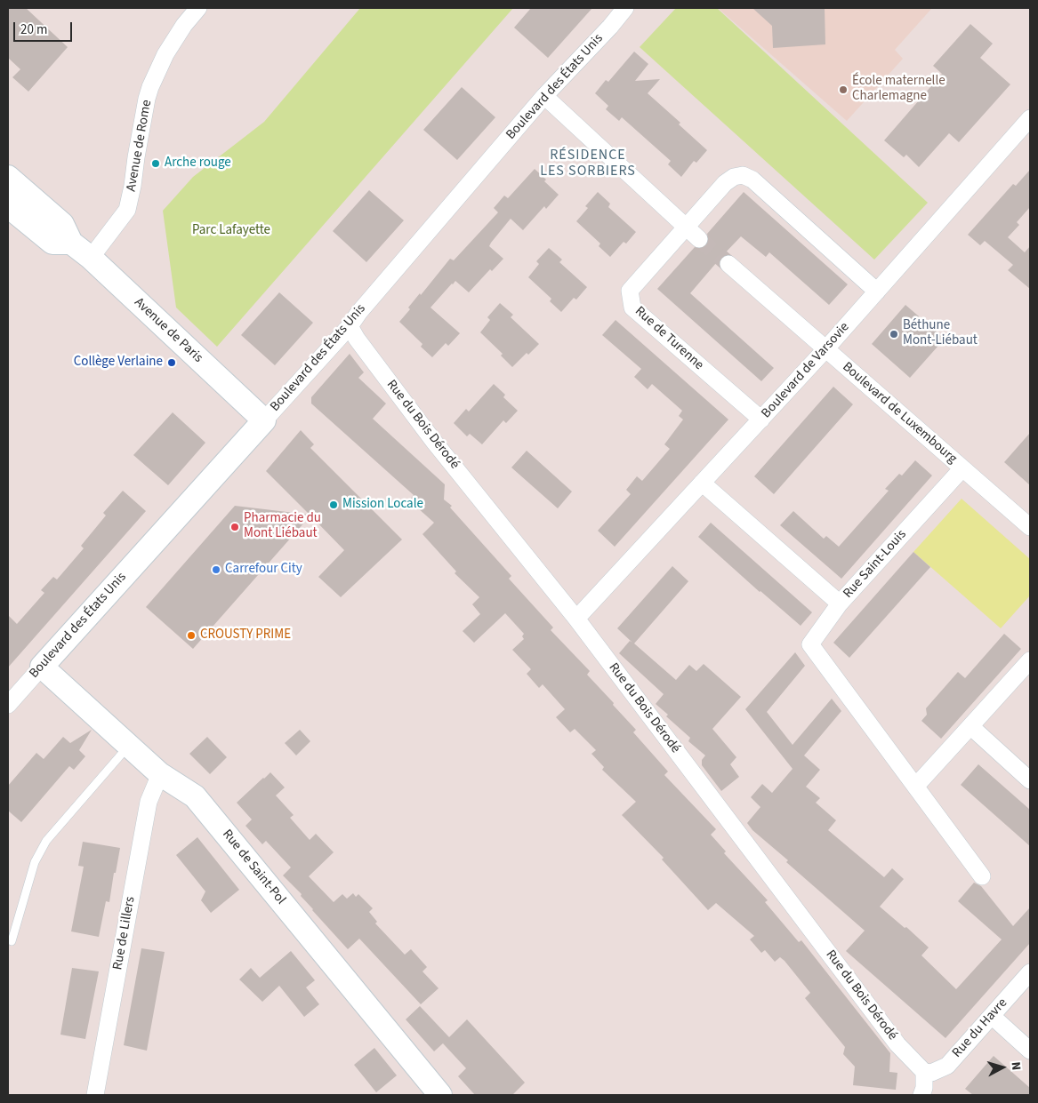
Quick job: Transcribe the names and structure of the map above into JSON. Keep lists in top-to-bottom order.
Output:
{
  "streets": {
    "street": [
      "Boulevard des États Unis",
      "Avenue de Rome",
      "Avenue de Paris",
      "Rue de Turenne",
      "Boulevard de Varsovie",
      "Boulevard de Luxembourg",
      "Rue du Bois Dérodé",
      "Rue Saint-Louis",
      "Rue de Saint-Pol",
      "Rue de Lillers",
      "Rue du Havre"
    ]
  },
  "crossings": [
    ["Boulevard des États Unis", "Avenue de Paris"],
    ["Boulevard des États Unis", "Rue du Bois Dérodé"],
    ["Boulevard des États Unis", "Rue de Saint-Pol"],
    ["Avenue de Rome", "Avenue de Paris"],
    ["Rue de Turenne", "Boulevard de Varsovie"],
    ["Boulevard de Varsovie", "Boulevard de Luxembourg"],
    ["Boulevard de Varsovie", "Rue du Bois Dérodé"],
    ["Boulevard de Varsovie", "Rue Saint-Louis"],
    ["Boulevard de Luxembourg", "Rue Saint-Louis"],
    ["Rue du Bois Dérodé", "Rue du Havre"],
    ["Rue de Saint-Pol", "Rue de Lillers"]
  ],
  "districts": ["RÉSIDENCE LES SORBIERS"],
  "parks": ["Parc Lafayette"],
  "places": [
    "École maternelle Charlemagne",
    "Arche rouge",
    "Béthune Mont-Liébaut",
    "Collège Verlaine",
    "Mission Locale",
    "Pharmacie du Mont Liébaut",
    "Carrefour City",
    "CROUSTY PRIME"
  ],
  "scale_bar": "20 m",
  "north": "right"
}
